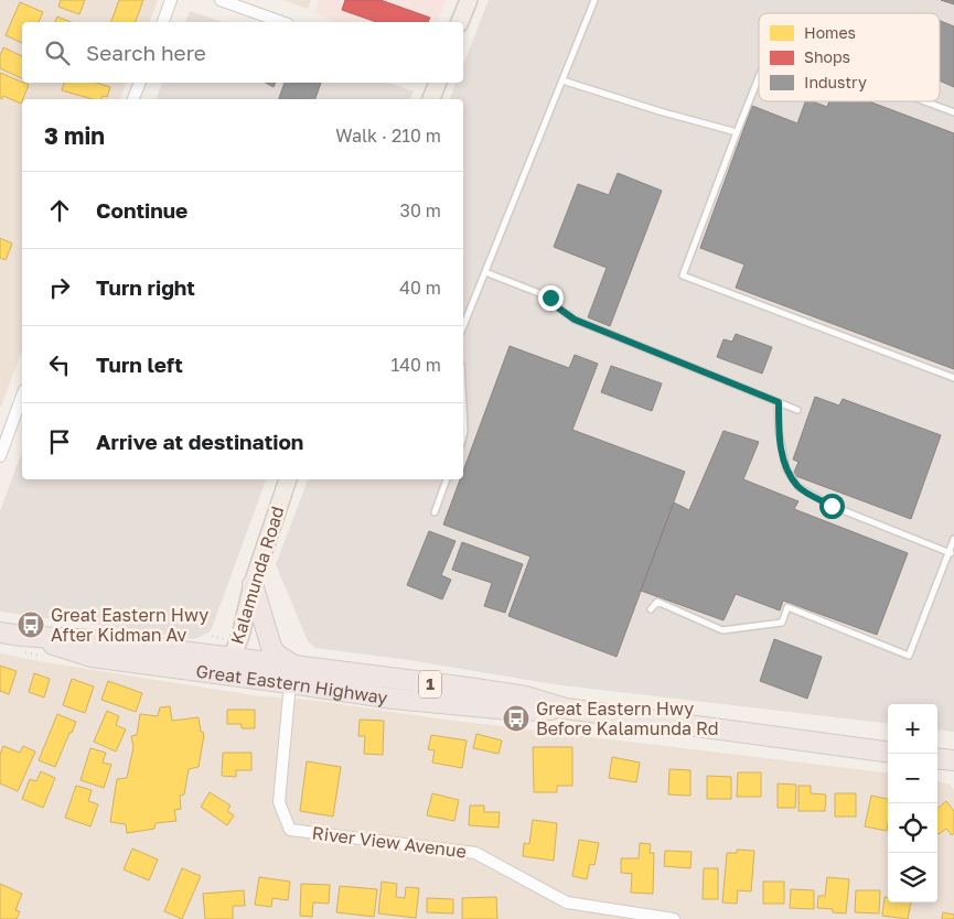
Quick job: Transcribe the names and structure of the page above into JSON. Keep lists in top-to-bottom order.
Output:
{
  "streets": {
    "highway": ["Great Eastern Highway", "1"],
    "main road": ["Kalamunda Road"],
    "street": ["River View Avenue"]
  },
  "crossings": [
    ["Kalamunda Road", "Great Eastern Highway"],
    ["Great Eastern Highway", "River View Avenue"]
  ],
  "places": {
    "bus stop": ["Great Eastern Hwy After Kidman Av", "Great Eastern Hwy Before Kalamunda Rd"]
  },
  "legend": ["Homes", "Shops", "Industry"],
  "page": {
    "search": "Search here",
    "heading": ["3 min", "Walk · 210 m"],
    "list": [
      ["Continue", "30 m"],
      ["Turn right", "40 m"],
      ["Turn left", "140 m"],
      "Arrive at destination"
    ],
    "map_buttons": ["+", "−"]
  }
}
